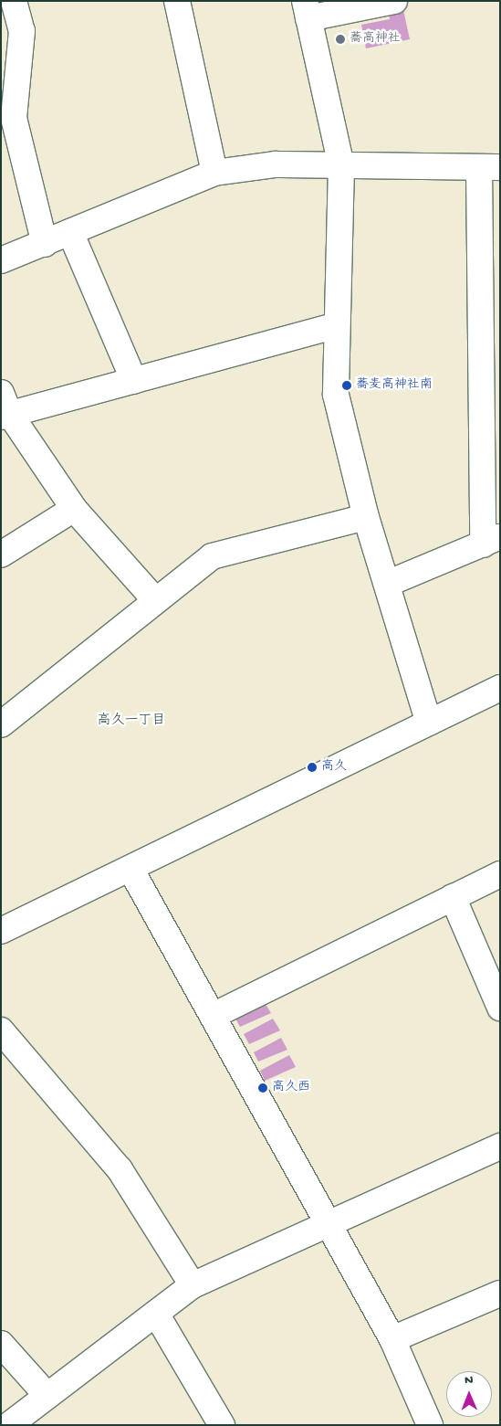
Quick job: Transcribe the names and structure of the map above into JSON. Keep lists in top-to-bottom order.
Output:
{
  "districts": ["高久一丁目"],
  "places": [
    "蕎高神社",
    "蕎麦高神社南",
    "高久",
    "高久西"
  ],
  "north": "top"
}
